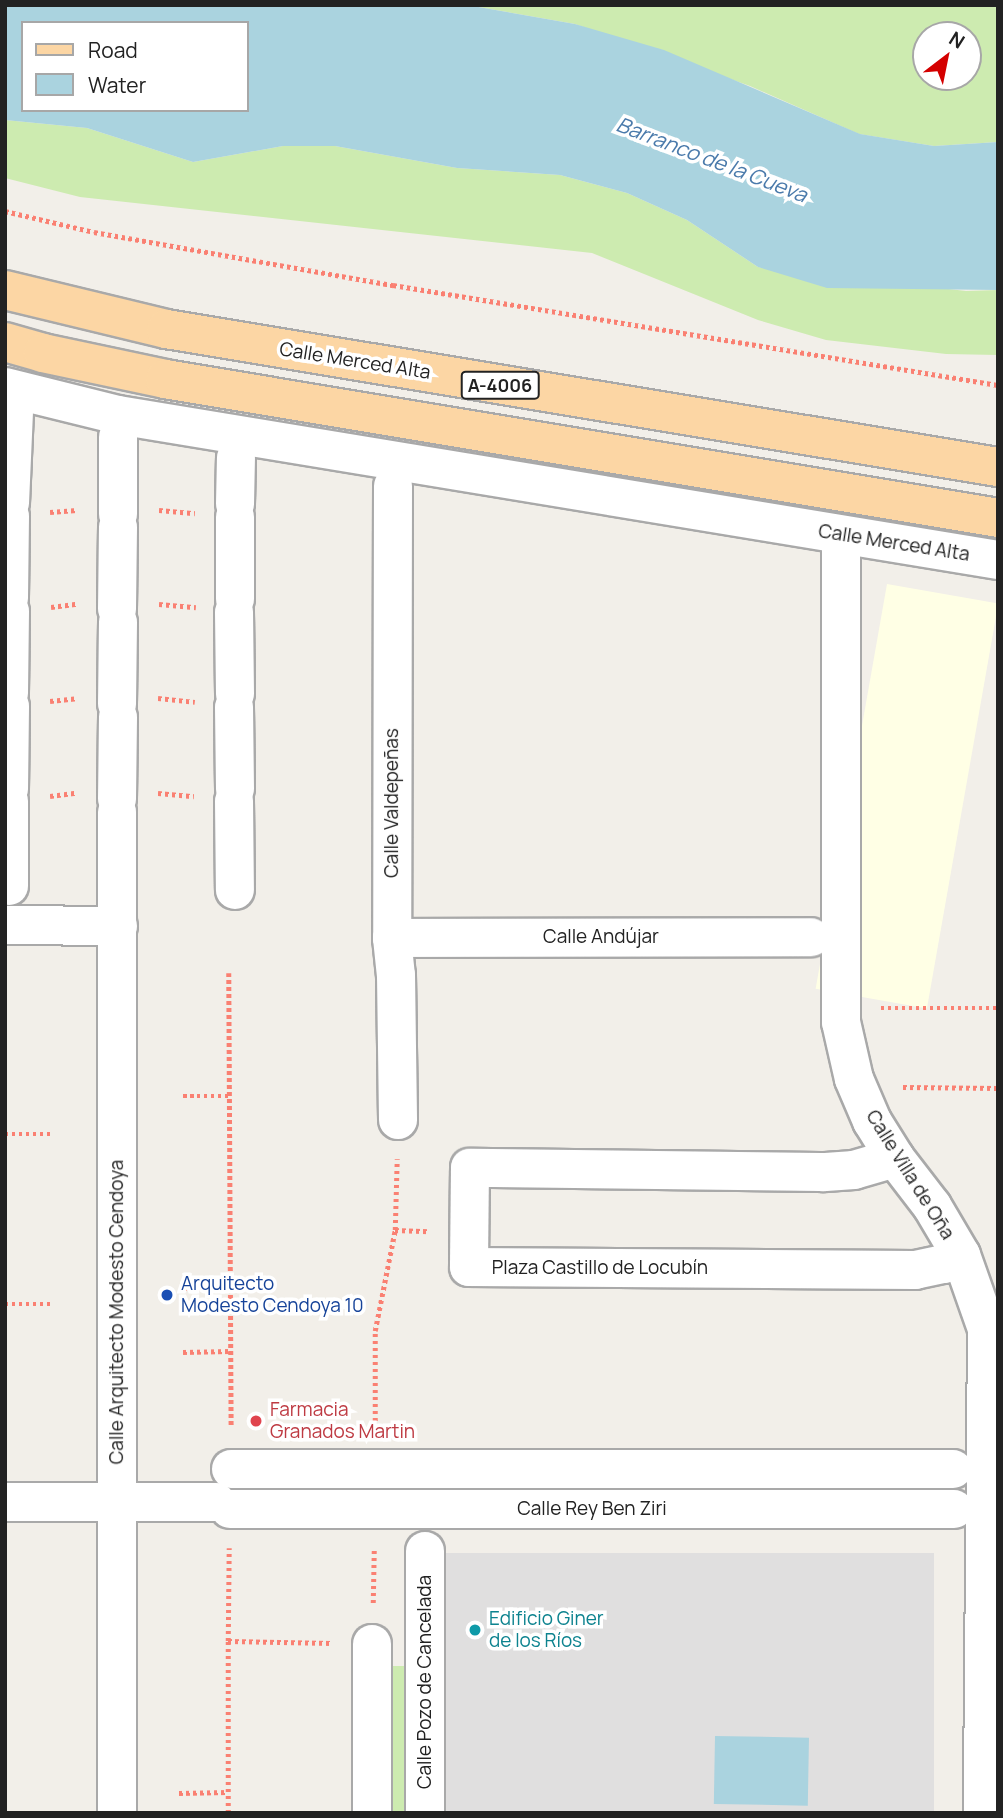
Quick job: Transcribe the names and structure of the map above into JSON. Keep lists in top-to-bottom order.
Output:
{
  "streets": {
    "main road": ["Calle Merced Alta", "A-4006"],
    "street": [
      "Calle Valdepeñas",
      "Calle Andújar",
      "Calle Villa de Oña",
      "Plaza Castillo de Locubín",
      "Calle Arquitecto Modesto Cendoya",
      "Calle Rey Ben Ziri",
      "Calle Pozo de Cancelada"
    ]
  },
  "crossings": [
    ["Calle Merced Alta", "Calle Villa de Oña"],
    ["Calle Valdepeñas", "Calle Andújar"],
    ["Calle Villa de Oña", "Plaza Castillo de Locubín"],
    ["Calle Arquitecto Modesto Cendoya", "Calle Rey Ben Ziri"]
  ],
  "water": ["Barranco de la Cueva"],
  "places": ["Arquitecto Modesto Cendoya 10", "Farmacia Granados Martin", "Edificio Giner de los Ríos"],
  "legend": ["Road", "Water"],
  "north": "top right"
}
